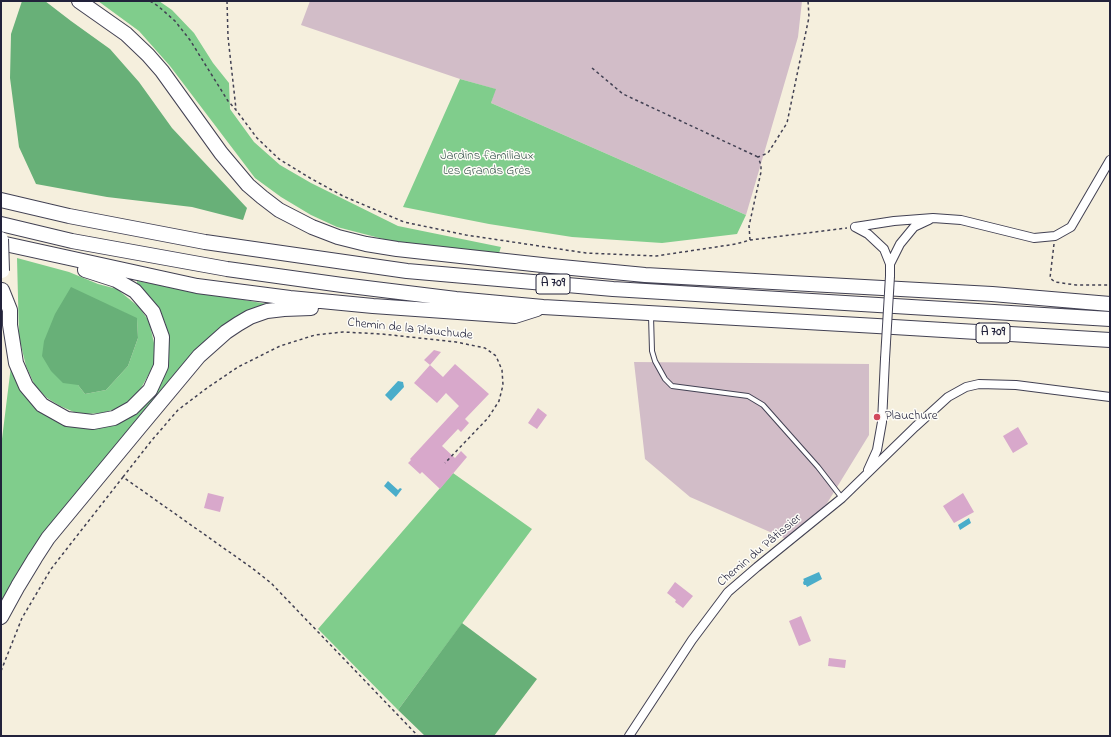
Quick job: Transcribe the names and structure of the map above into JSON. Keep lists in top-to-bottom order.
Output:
{
  "streets": {
    "highway": ["A 709"],
    "street": ["Chemin du Pâtissier"],
    "path": ["Chemin de la Plauchude"]
  },
  "parks": ["Jardins familiaux Les Grands Grès"],
  "places": ["Plauchure"]
}
